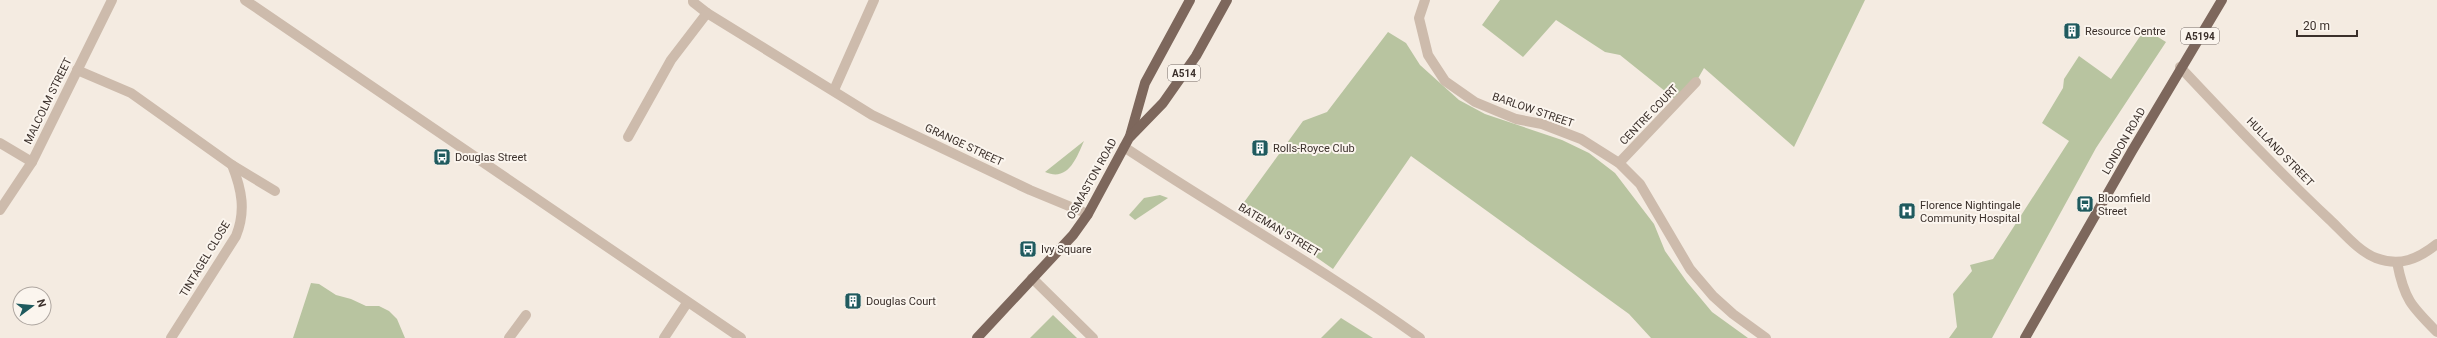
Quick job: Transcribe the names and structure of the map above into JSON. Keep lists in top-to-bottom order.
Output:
{
  "streets": {
    "main road": [
      "A5194",
      "A514",
      "LONDON ROAD",
      "OSMASTON ROAD"
    ],
    "street": [
      "MALCOLM STREET",
      "BARLOW STREET",
      "CENTRE COURT",
      "GRANGE STREET",
      "HULLAND STREET",
      "BATEMAN STREET",
      "TINTAGEL CLOSE"
    ]
  },
  "crossings": [
    ["BARLOW STREET", "CENTRE COURT"],
    ["LONDON ROAD", "HULLAND STREET"],
    ["GRANGE STREET", "OSMASTON ROAD"],
    ["OSMASTON ROAD", "BATEMAN STREET"]
  ],
  "places": {
    "building": ["Resource Centre", "Rolls-Royce Club", "Douglas Court"],
    "bus stop": ["Douglas Street", "Bloomfield Street", "Ivy Square"],
    "hospital": ["Florence Nightingale Community Hospital"]
  },
  "scale_bar": "20 m",
  "north": "right"
}
